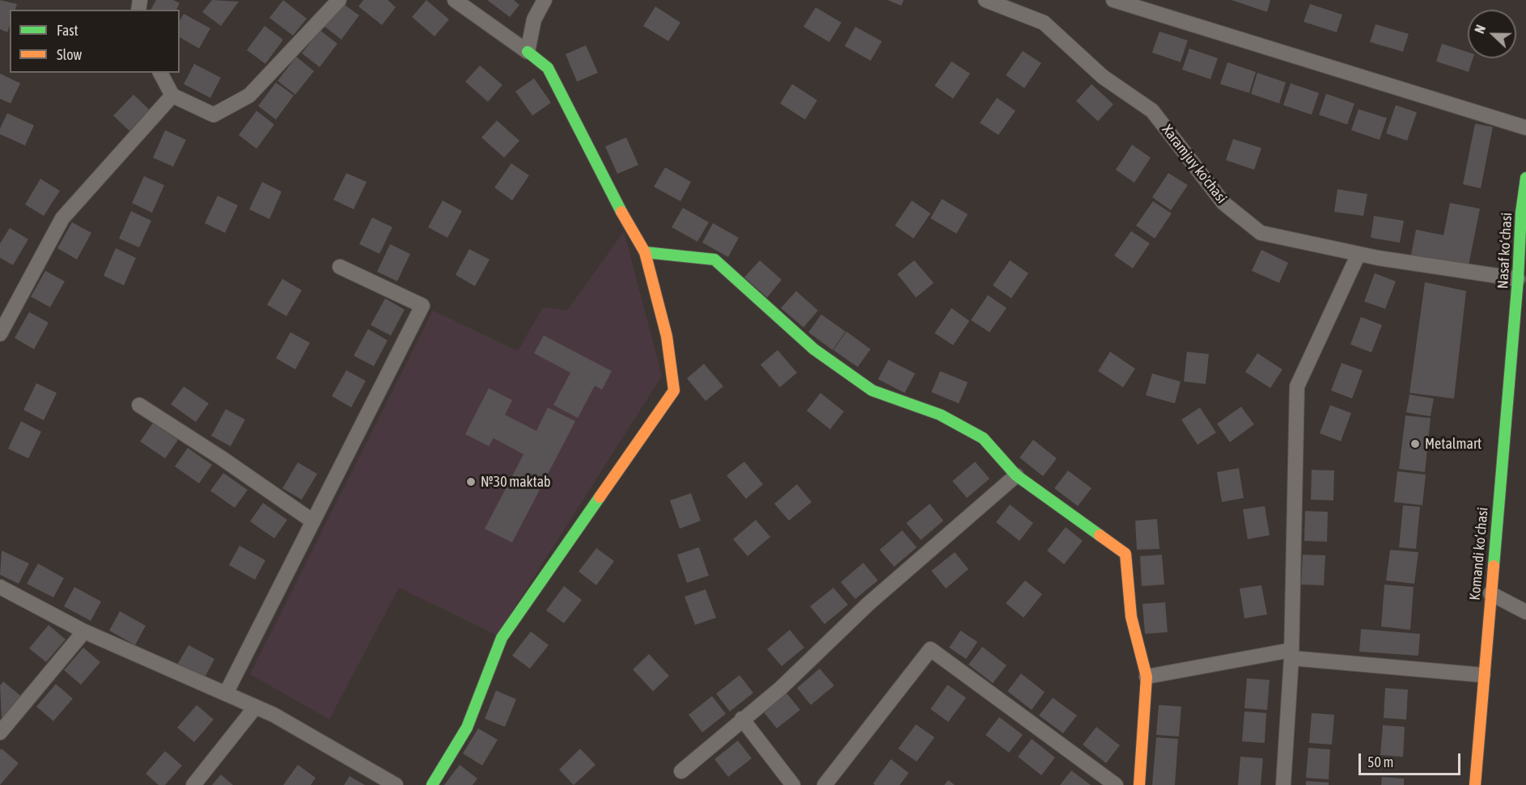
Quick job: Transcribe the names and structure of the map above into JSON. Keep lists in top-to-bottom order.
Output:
{
  "streets": {
    "street": ["Xaramjuy ko'chasi", "Nasaf ko‘chasi", "Komandi ko‘chasi"]
  },
  "crossings": [
    ["Xaramjuy ko'chasi", "Nasaf ko‘chasi"],
    ["Nasaf ko‘chasi", "Komandi ko‘chasi"]
  ],
  "places": ["Metalmart", "№30 maktab"],
  "legend": ["Fast", "Slow"],
  "scale_bar": "50 m",
  "north": "left"
}
